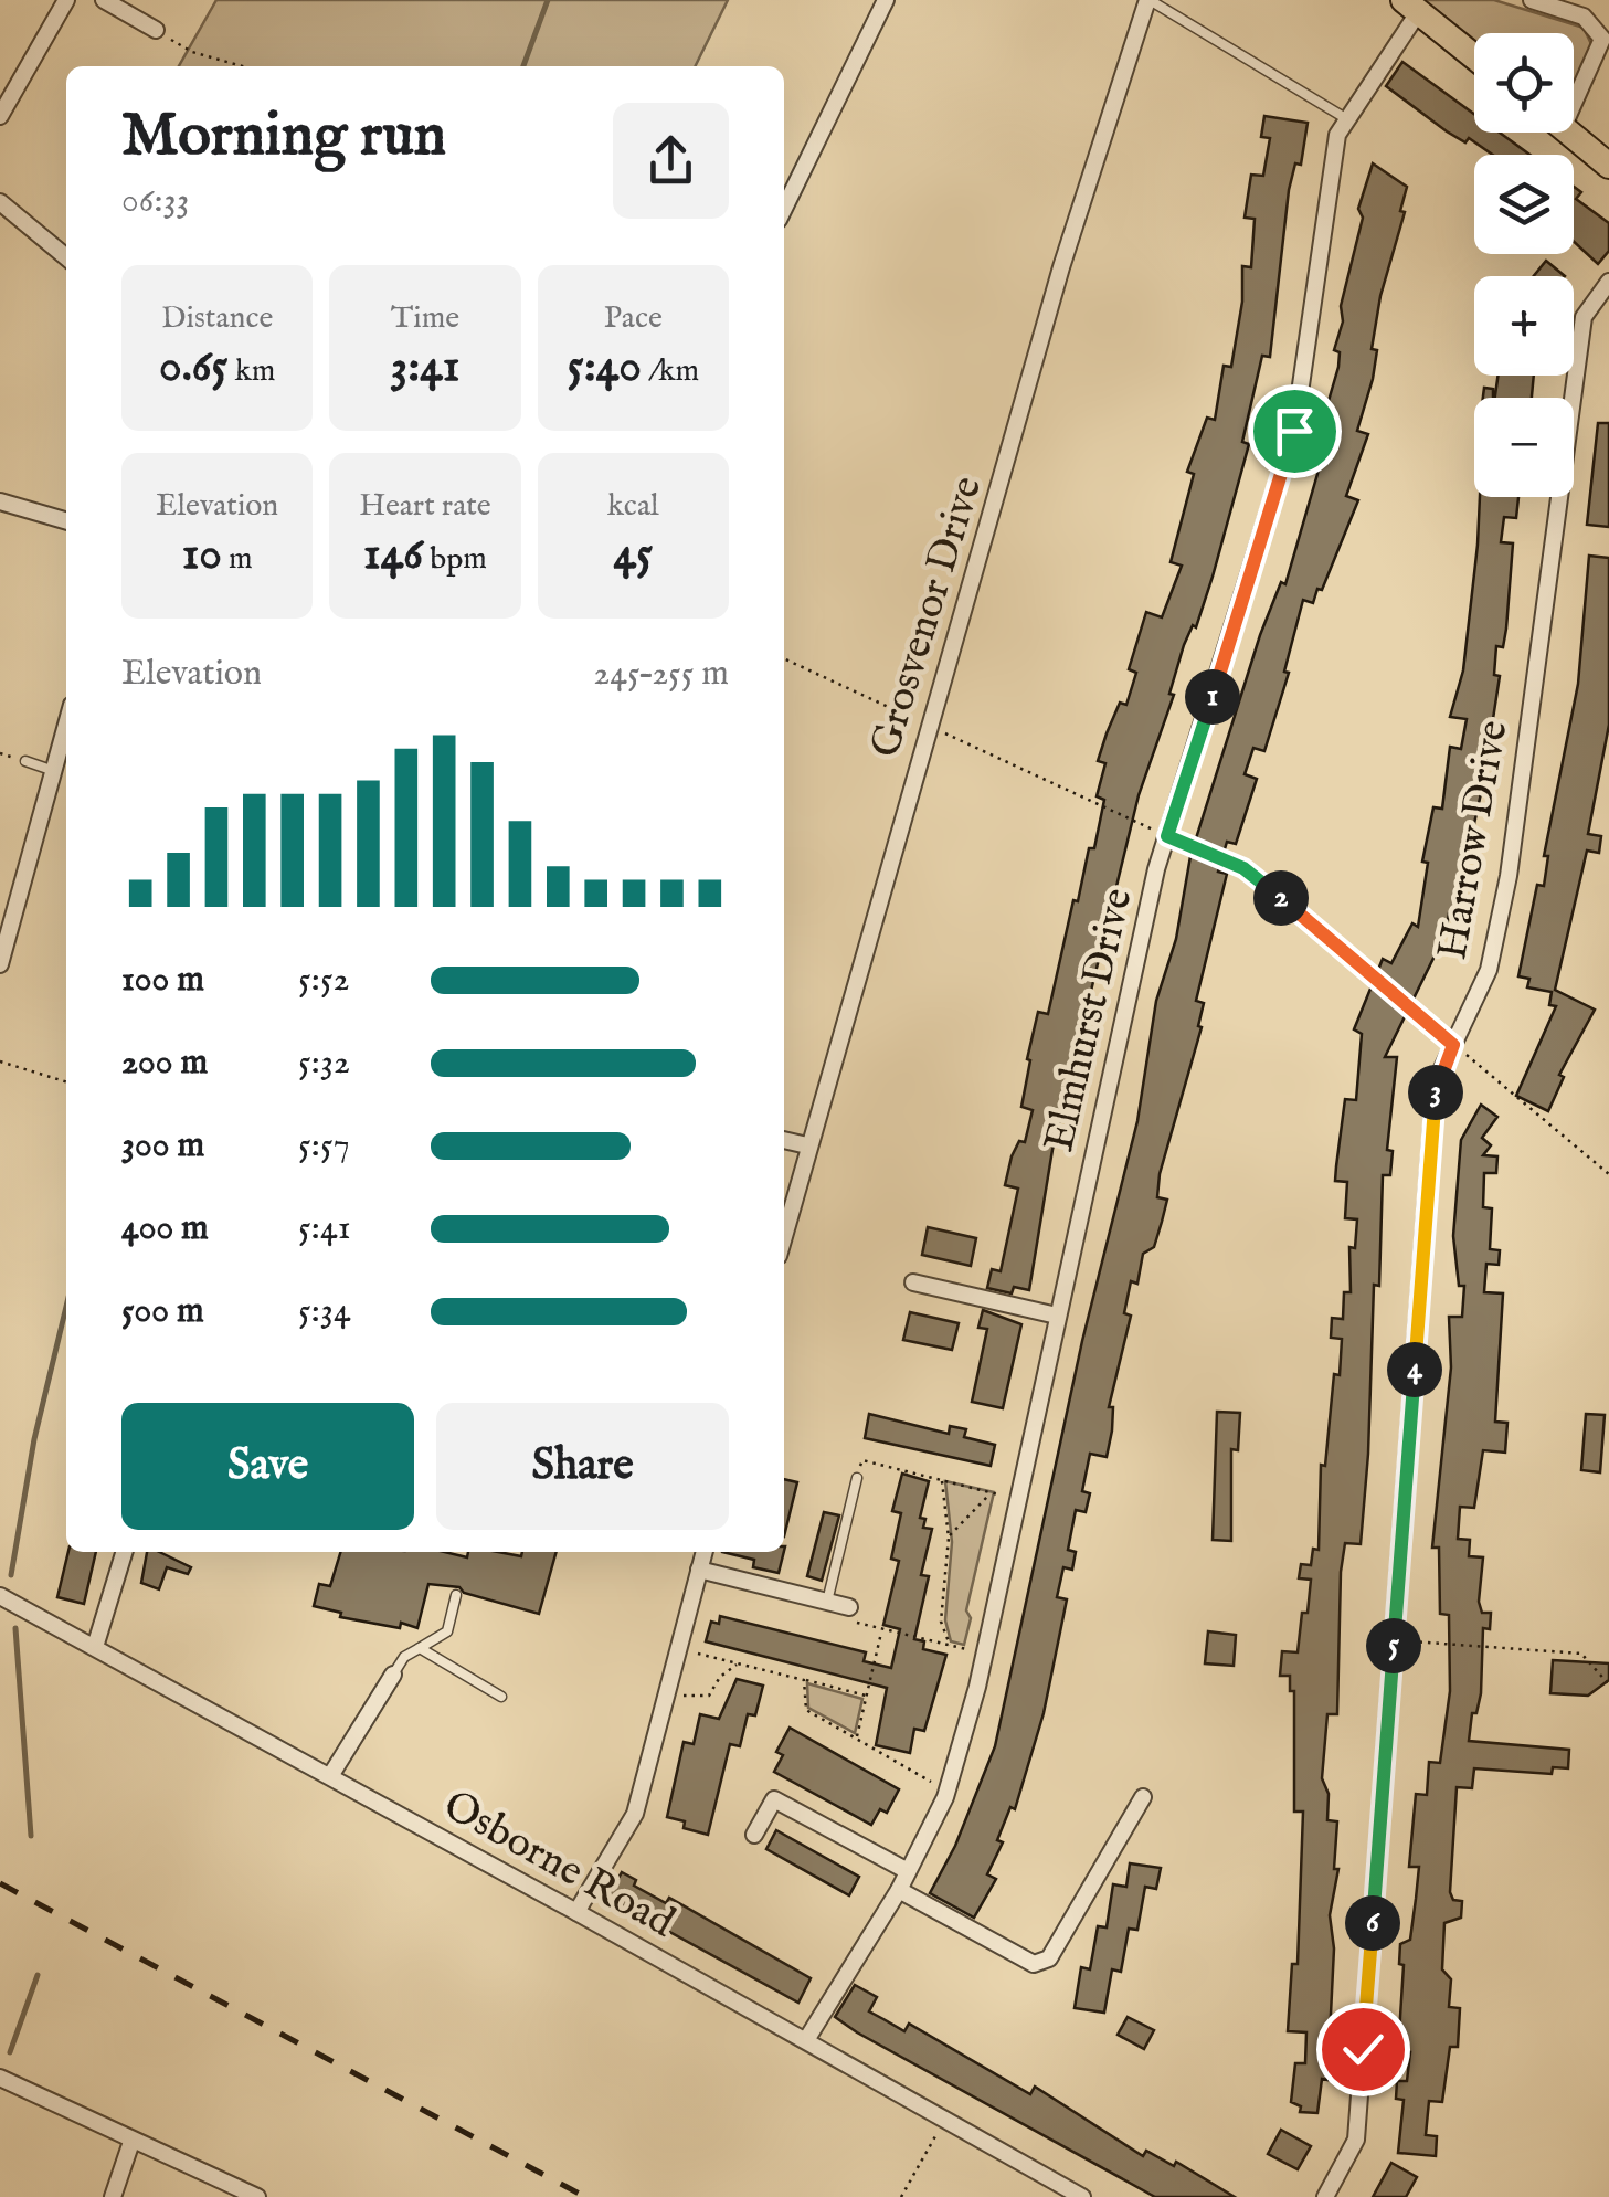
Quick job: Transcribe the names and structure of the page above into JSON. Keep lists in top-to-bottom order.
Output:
{
  "streets": {
    "street": [
      "Grosvenor Drive",
      "Harrow Drive",
      "Elmhurst Drive",
      "Osborne Road"
    ]
  },
  "crossings": [
    ["Elmhurst Drive", "Osborne Road"]
  ],
  "page": {
    "map_buttons": ["+", "−"],
    "heading": ["Morning run", "06:33"],
    "stats": [
      ["Distance", "0.65 km"],
      ["Time", "3:41"],
      ["Pace", "5:40 /km"],
      ["Elevation", "10 m"],
      ["Heart rate", "146 bpm"],
      ["kcal", "45"]
    ],
    "chart": ["Elevation", "245–255 m"],
    "pins": [
      "1",
      "2",
      "3",
      "4",
      "5",
      "6"
    ],
    "list": [
      {
        "name": "100 m",
        "note": "5:52"
      },
      {
        "name": "200 m",
        "note": "5:32"
      },
      {
        "name": "300 m",
        "note": "5:57"
      },
      {
        "name": "400 m",
        "note": "5:41"
      },
      {
        "name": "500 m",
        "note": "5:34"
      }
    ],
    "buttons": ["Save", "Share"]
  }
}
